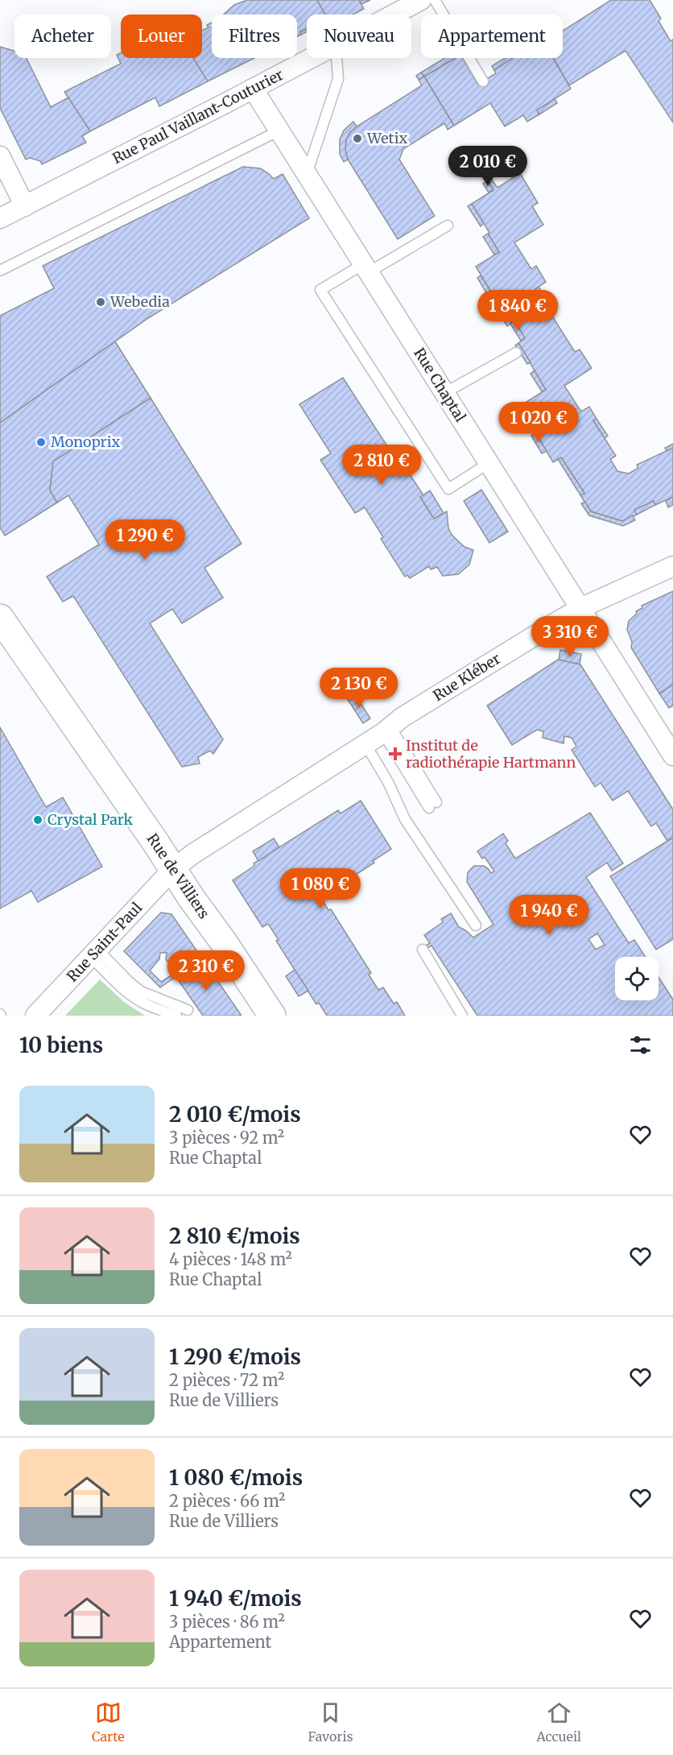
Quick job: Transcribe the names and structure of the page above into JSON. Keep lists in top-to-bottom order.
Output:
{
  "streets": {
    "street": [
      "Rue Paul Vaillant-Couturier",
      "Rue Chaptal",
      "Rue Kléber",
      "Rue de Villiers",
      "Rue Saint-Paul"
    ]
  },
  "crossings": [
    ["Rue Paul Vaillant-Couturier", "Rue Chaptal"],
    ["Rue Chaptal", "Rue Kléber"],
    ["Rue Kléber", "Rue de Villiers"],
    ["Rue Kléber", "Rue Saint-Paul"],
    ["Rue de Villiers", "Rue Saint-Paul"]
  ],
  "places": {
    "other": [
      "Wetix",
      "Webedia",
      "Monoprix",
      "Crystal Park"
    ],
    "health": ["Institut de radiothérapie Hartmann"]
  },
  "page": {
    "chip": [
      "Acheter",
      "Louer",
      "Filtres",
      "Nouveau",
      "Appartement"
    ],
    "price": [
      "2 010 €",
      "1 840 €",
      "1 020 €",
      "2 810 €",
      "1 290 €",
      "3 310 €",
      "2 130 €",
      "1 080 €",
      "1 940 €",
      "2 310 €"
    ],
    "heading": "10 biens",
    "list": [
      {
        "name": "2 010 €/mois",
        "note": "3 pièces · 92 m² · Rue Chaptal"
      },
      {
        "name": "2 810 €/mois",
        "note": "4 pièces · 148 m² · Rue Chaptal"
      },
      {
        "name": "1 290 €/mois",
        "note": "2 pièces · 72 m² · Rue de Villiers"
      },
      {
        "name": "1 080 €/mois",
        "note": "2 pièces · 66 m² · Rue de Villiers"
      },
      {
        "name": "1 940 €/mois",
        "note": "3 pièces · 86 m² · Appartement"
      }
    ],
    "tabs": ["Carte", "Favoris", "Accueil"]
  }
}
